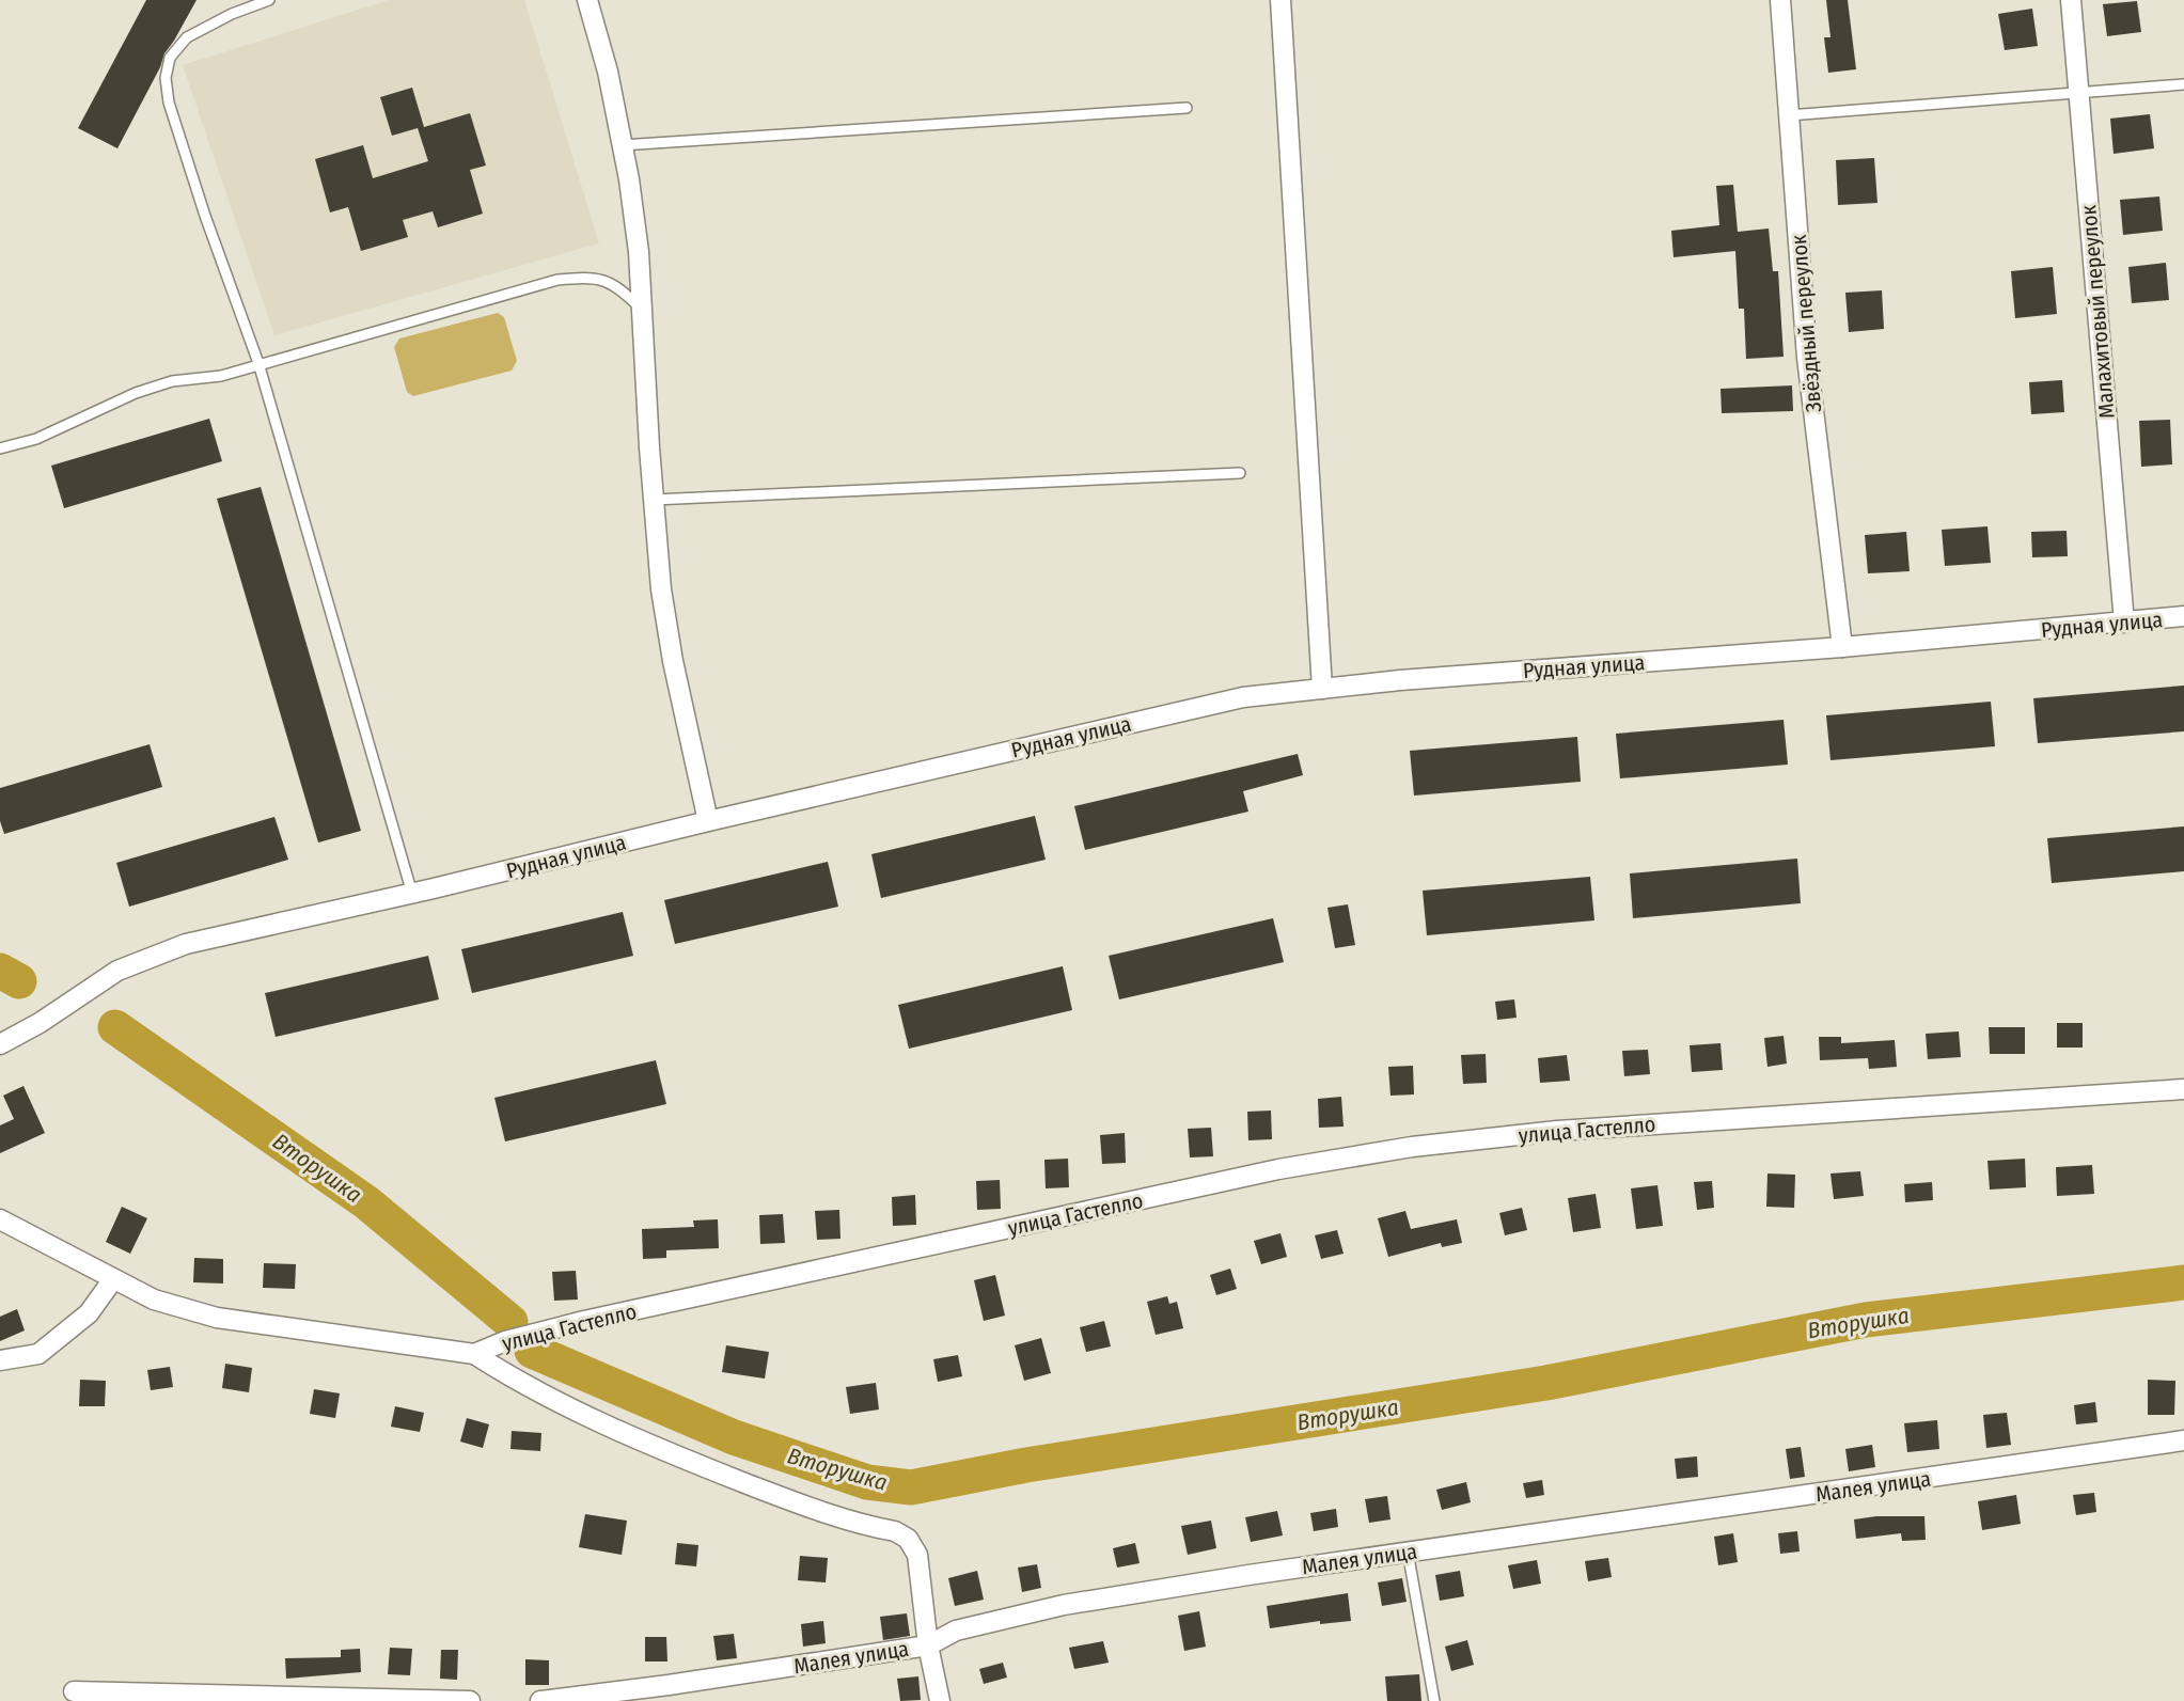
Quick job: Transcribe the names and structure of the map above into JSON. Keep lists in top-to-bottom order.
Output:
{
  "streets": {
    "street": [
      "Малахитовый переулок",
      "Звёздный переулок",
      "Рудная улица",
      "улица Гастелло",
      "Малея улица"
    ]
  },
  "crossings": [
    ["Малахитовый переулок", "Рудная улица"],
    ["Звёздный переулок", "Рудная улица"]
  ],
  "water": ["Вторушка"]
}
